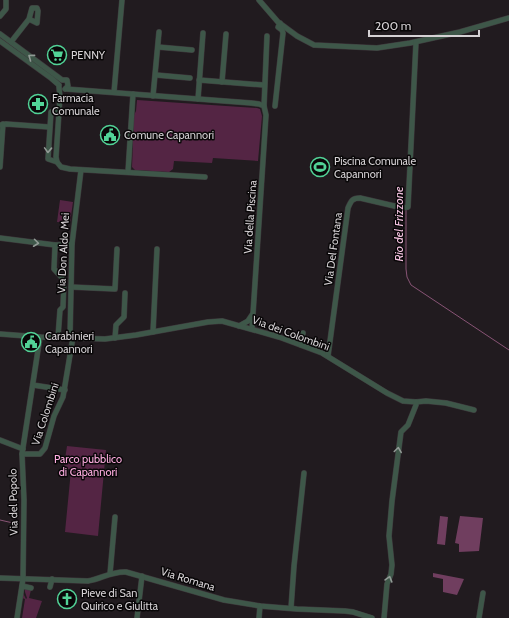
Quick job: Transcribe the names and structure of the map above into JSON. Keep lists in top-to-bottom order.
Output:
{
  "streets": {
    "street": [
      "Via della Piscina",
      "Via Del Fontana",
      "Via Don Aldo Mei",
      "Via dei Colombini",
      "Via Colombini",
      "Via del Popolo",
      "Via Romana"
    ]
  },
  "crossings": [
    ["Via della Piscina", "Via dei Colombini"],
    ["Via Del Fontana", "Via dei Colombini"],
    ["Via Don Aldo Mei", "Via dei Colombini"],
    ["Via Don Aldo Mei", "Via Colombini"],
    ["Via dei Colombini", "Via Colombini"],
    ["Via dei Colombini", "Via del Popolo"],
    ["Via Colombini", "Via del Popolo"],
    ["Via del Popolo", "Via Romana"]
  ],
  "water": ["Rio del Frizzone"],
  "parks": ["Parco pubblico di Capannori"],
  "places": {
    "supermarket": ["PENNY"],
    "pharmacy": ["Farmacia Comunale"],
    "public building": ["Comune Capannori", "Carabinieri Capannori"],
    "sports": ["Piscina Comunale Capannori"],
    "church": ["Pieve di San Quirico e Giulitta"]
  },
  "scale_bar": "200 m"
}
